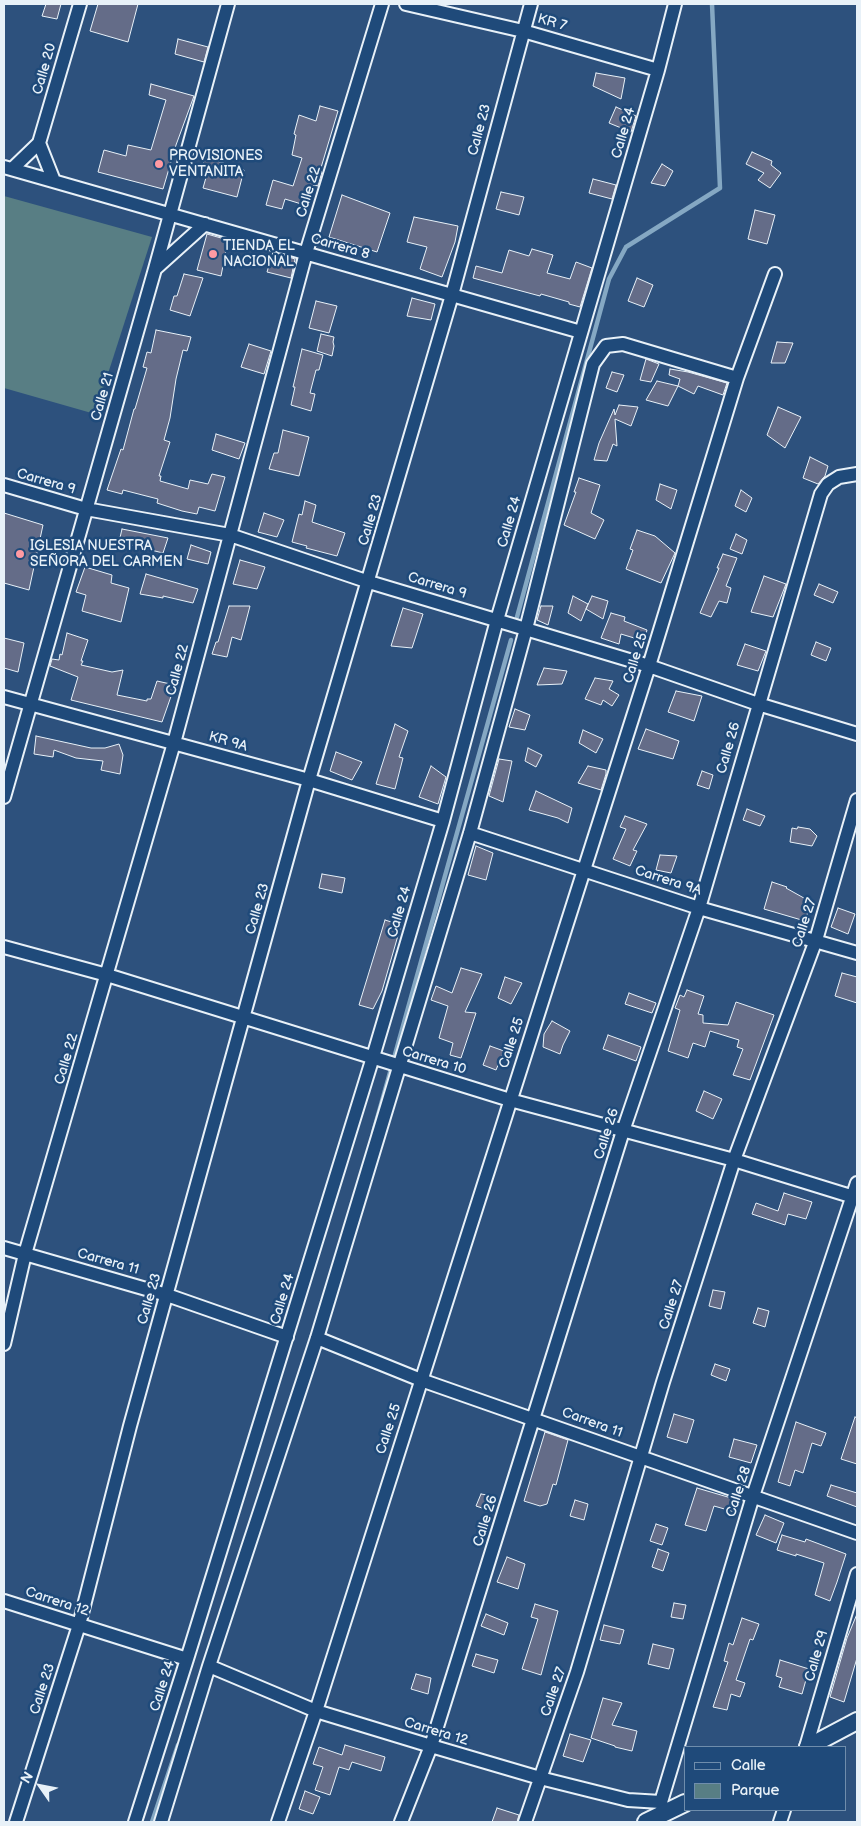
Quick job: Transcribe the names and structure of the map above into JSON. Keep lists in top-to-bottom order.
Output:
{
  "streets": {
    "street": [
      "KR 7",
      "Calle 20",
      "Calle 23",
      "Calle 24",
      "Calle 22",
      "Carrera 8",
      "Calle 21",
      "Carrera 9",
      "Calle 25",
      "KR 9A",
      "Calle 26",
      "Carrera 9A",
      "Calle 27",
      "Carrera 10",
      "Carrera 11",
      "Calle 28",
      "Carrera 12",
      "Calle 29"
    ]
  },
  "crossings": [
    ["KR 7", "Calle 23"],
    ["KR 7", "Calle 24"],
    ["Calle 20", "Carrera 8"],
    ["Calle 23", "Carrera 8"],
    ["Calle 23", "Carrera 9"],
    ["Calle 23", "KR 9A"],
    ["Calle 23", "Carrera 10"],
    ["Calle 23", "Carrera 11"],
    ["Calle 23", "Carrera 12"],
    ["Calle 24", "Carrera 8"],
    ["Calle 24", "Carrera 9"],
    ["Calle 24", "KR 9A"],
    ["Calle 24", "Carrera 10"],
    ["Calle 24", "Carrera 11"],
    ["Calle 24", "Carrera 12"],
    ["Calle 22", "Carrera 8"],
    ["Calle 22", "Carrera 9"],
    ["Calle 22", "KR 9A"],
    ["Calle 22", "Carrera 10"],
    ["Calle 22", "Carrera 11"],
    ["Carrera 8", "Calle 21"],
    ["Calle 21", "Carrera 9"],
    ["Calle 21", "KR 9A"],
    ["Carrera 9", "Calle 25"],
    ["Carrera 9", "Calle 26"],
    ["Calle 25", "Carrera 9A"],
    ["Calle 25", "Carrera 10"],
    ["Calle 25", "Carrera 11"],
    ["Calle 25", "Carrera 12"],
    ["Calle 26", "Carrera 9A"],
    ["Calle 26", "Carrera 10"],
    ["Calle 26", "Carrera 11"],
    ["Calle 26", "Carrera 12"],
    ["Carrera 9A", "Calle 27"],
    ["Calle 27", "Carrera 10"],
    ["Calle 27", "Carrera 11"],
    ["Calle 27", "Carrera 12"],
    ["Carrera 10", "Calle 28"],
    ["Carrera 11", "Calle 28"],
    ["Calle 28", "Carrera 12"]
  ],
  "places": ["PROVISIONES VENTANITA", "TIENDA EL NACIONAL", "IGLESIA NUESTRA SEÑORA DEL CARMEN"],
  "legend": ["Calle", "Parque"],
  "north": "top left"
}
